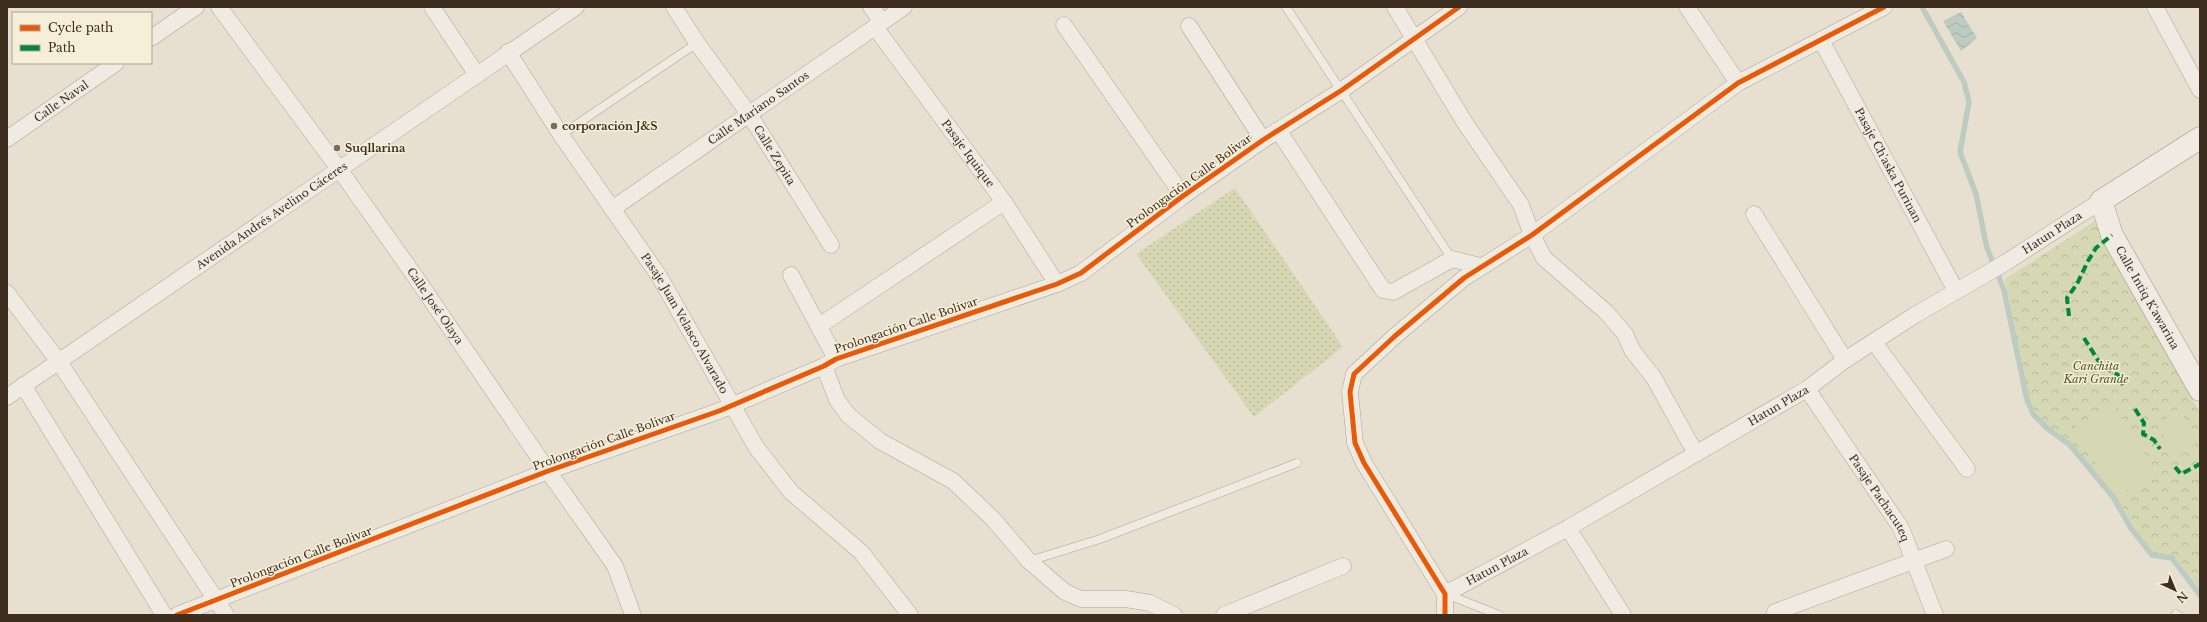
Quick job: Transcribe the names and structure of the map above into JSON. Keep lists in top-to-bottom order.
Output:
{
  "streets": {
    "street": [
      "Calle Naval",
      "Calle Mariano Santos",
      "Pasaje Iquique",
      "Calle Zepita",
      "Pasaje Ch'aska Purinan",
      "Prolongación Calle Bolivar",
      "Avenida Andrés Avelino Cáceres",
      "Hatun Plaza",
      "Calle Intiq K'awarina",
      "Calle José Olaya",
      "Pasaje Juan Velasco Alvarado",
      "Pasaje Pachacuteq"
    ]
  },
  "crossings": [
    ["Calle Mariano Santos", "Pasaje Iquique"],
    ["Calle Mariano Santos", "Calle Zepita"],
    ["Calle Mariano Santos", "Pasaje Juan Velasco Alvarado"],
    ["Pasaje Iquique", "Prolongación Calle Bolivar"],
    ["Pasaje Ch'aska Purinan", "Hatun Plaza"],
    ["Prolongación Calle Bolivar", "Calle José Olaya"],
    ["Prolongación Calle Bolivar", "Pasaje Juan Velasco Alvarado"],
    ["Avenida Andrés Avelino Cáceres", "Calle José Olaya"],
    ["Avenida Andrés Avelino Cáceres", "Pasaje Juan Velasco Alvarado"],
    ["Hatun Plaza", "Calle Intiq K'awarina"],
    ["Hatun Plaza", "Pasaje Pachacuteq"]
  ],
  "parks": ["Canchita Kari Grande"],
  "places": ["corporación J&S", "Suqllarina"],
  "legend": ["Cycle path", "Path"],
  "north": "bottom right"
}
